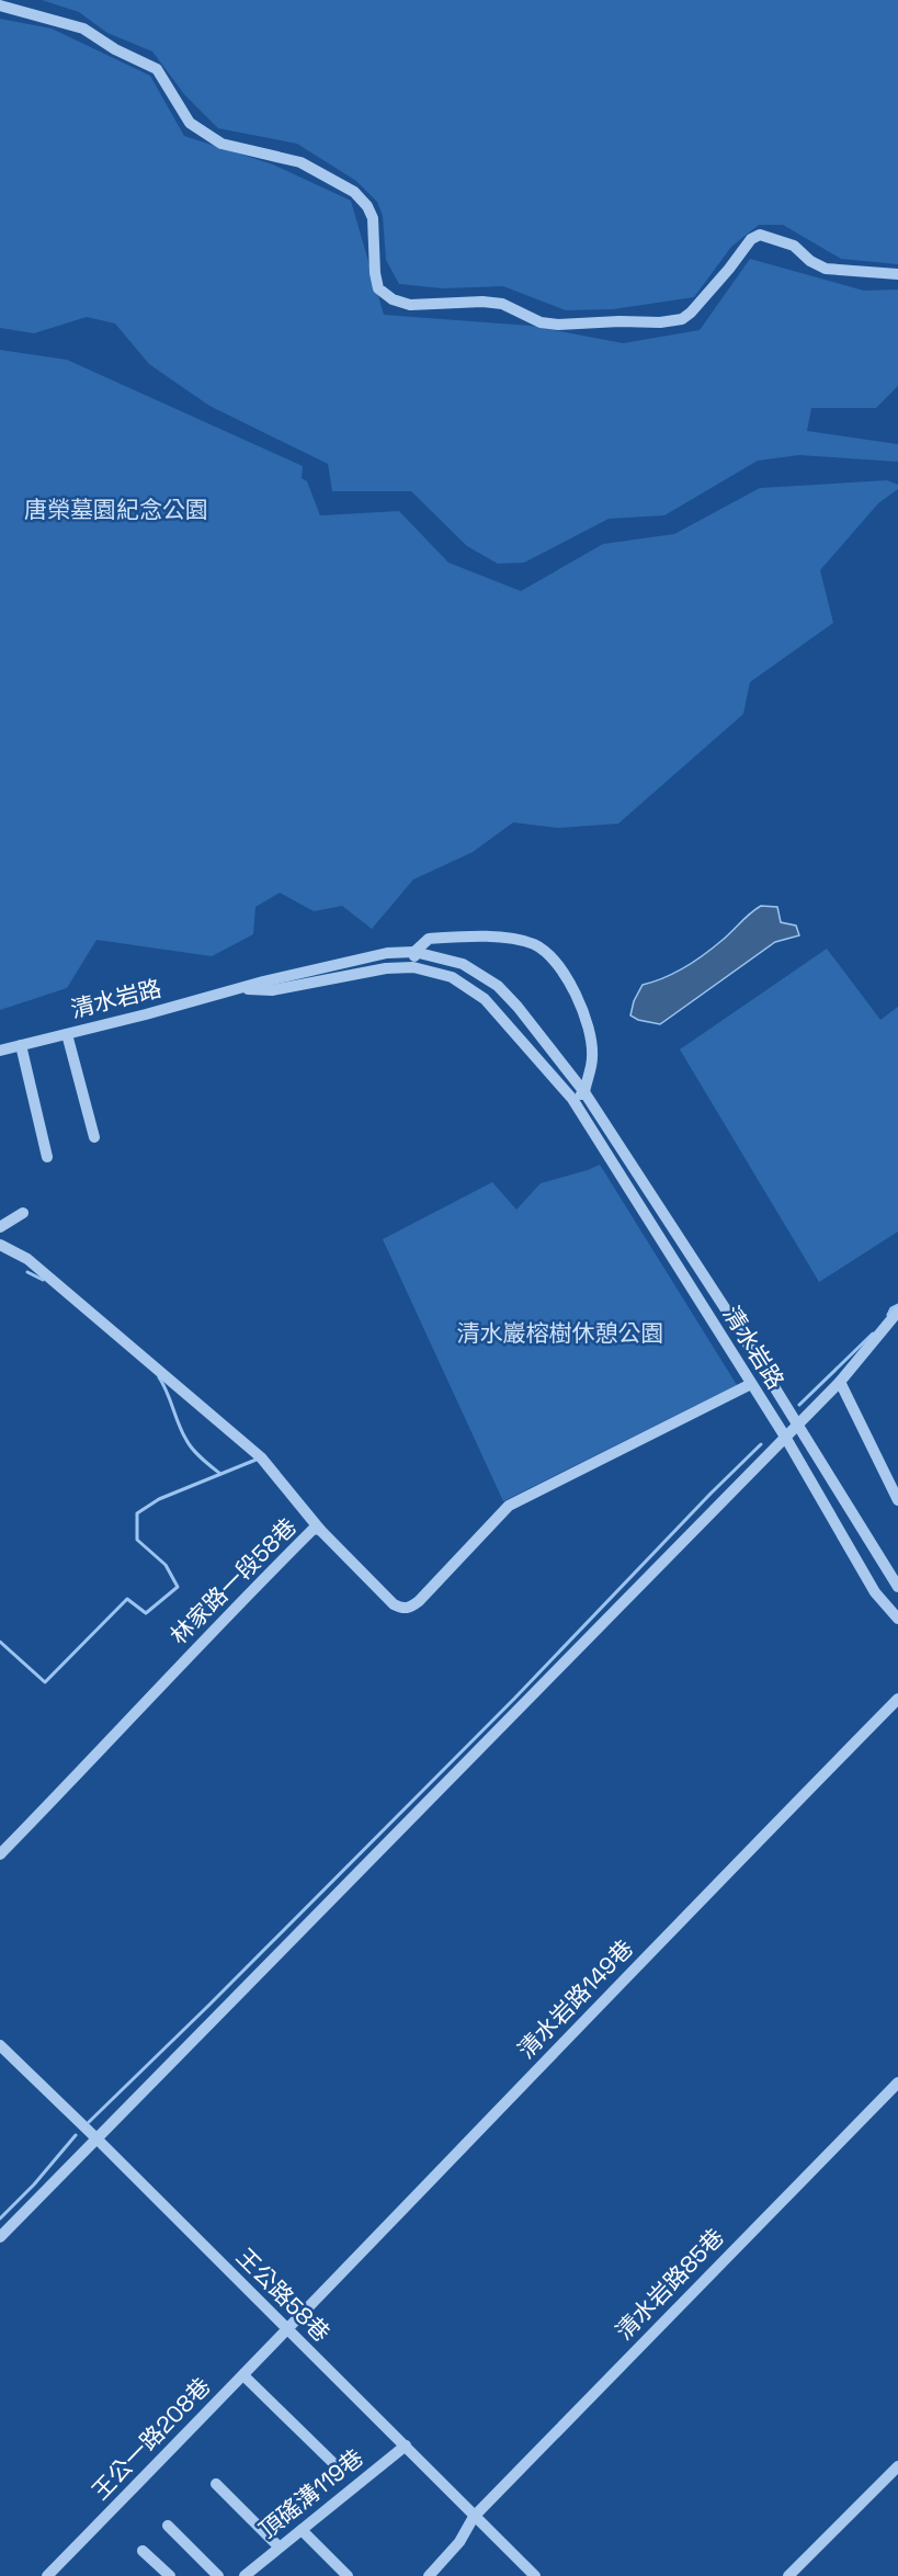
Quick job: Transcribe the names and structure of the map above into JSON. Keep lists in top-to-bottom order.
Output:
{
  "streets": {
    "street": [
      "清水岩路",
      "林家路一段58巷",
      "清水岩路149巷",
      "清水岩路85巷",
      "王公路58巷",
      "王公一路208巷",
      "頂磘溝119巷"
    ]
  },
  "crossings": [
    ["清水岩路", "林家路一段58巷"],
    ["清水岩路149巷", "王公路58巷"],
    ["清水岩路149巷", "王公一路208巷"],
    ["清水岩路85巷", "王公路58巷"],
    ["王公路58巷", "王公一路208巷"],
    ["王公路58巷", "頂磘溝119巷"]
  ],
  "parks": ["唐榮墓園紀念公園", "清水巖榕樹休憩公園"]
}
